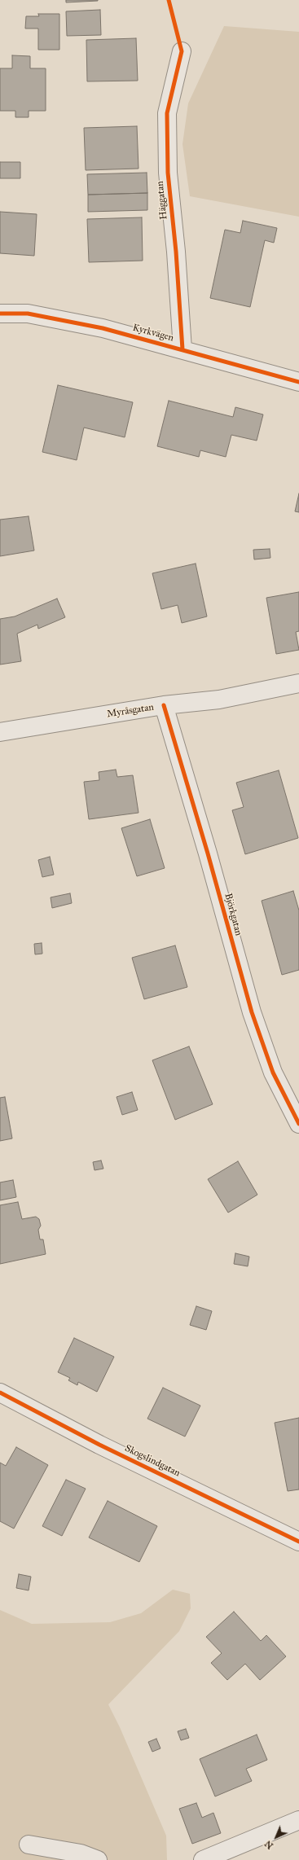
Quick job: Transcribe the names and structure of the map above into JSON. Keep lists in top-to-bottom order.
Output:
{
  "streets": {
    "street": [
      "Häggatan",
      "Kyrkvägen",
      "Myråsgatan",
      "Björkgatan",
      "Skogslindgatan"
    ]
  },
  "crossings": [
    ["Häggatan", "Kyrkvägen"],
    ["Myråsgatan", "Björkgatan"]
  ],
  "north": "bottom left"
}
